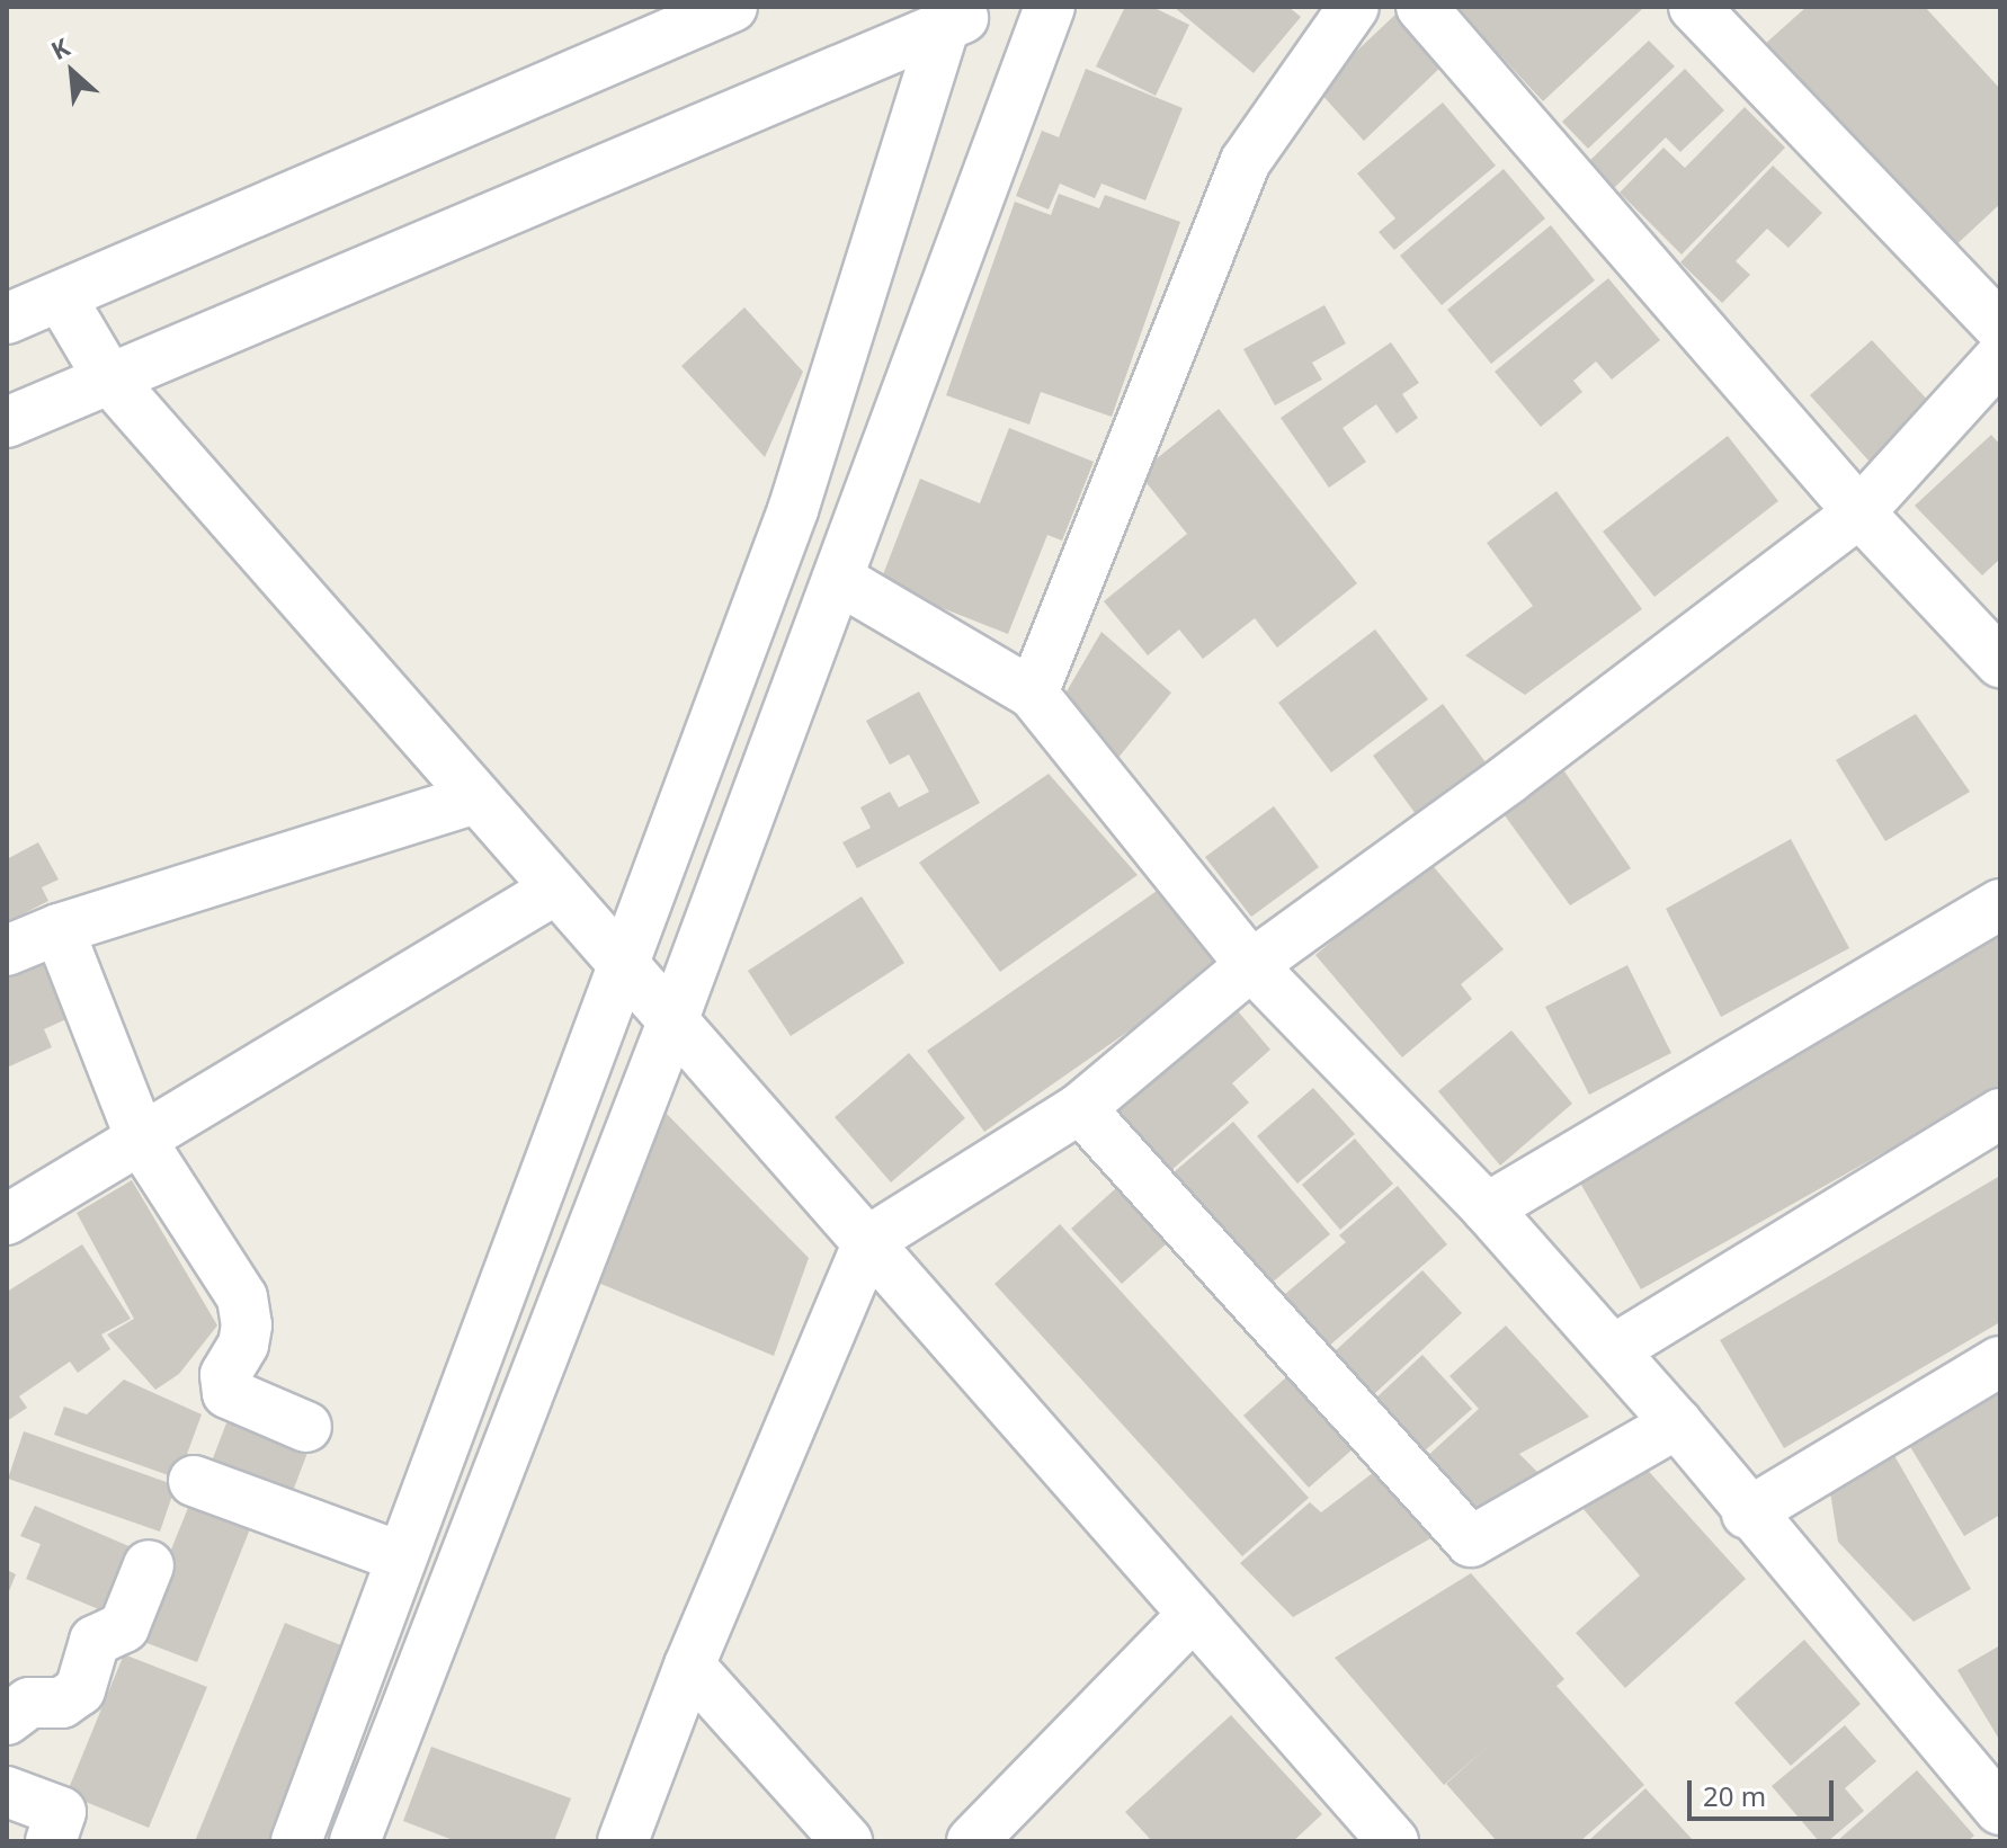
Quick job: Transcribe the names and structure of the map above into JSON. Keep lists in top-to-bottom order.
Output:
{
  "scale_bar": "20 m",
  "north": "top left"
}
